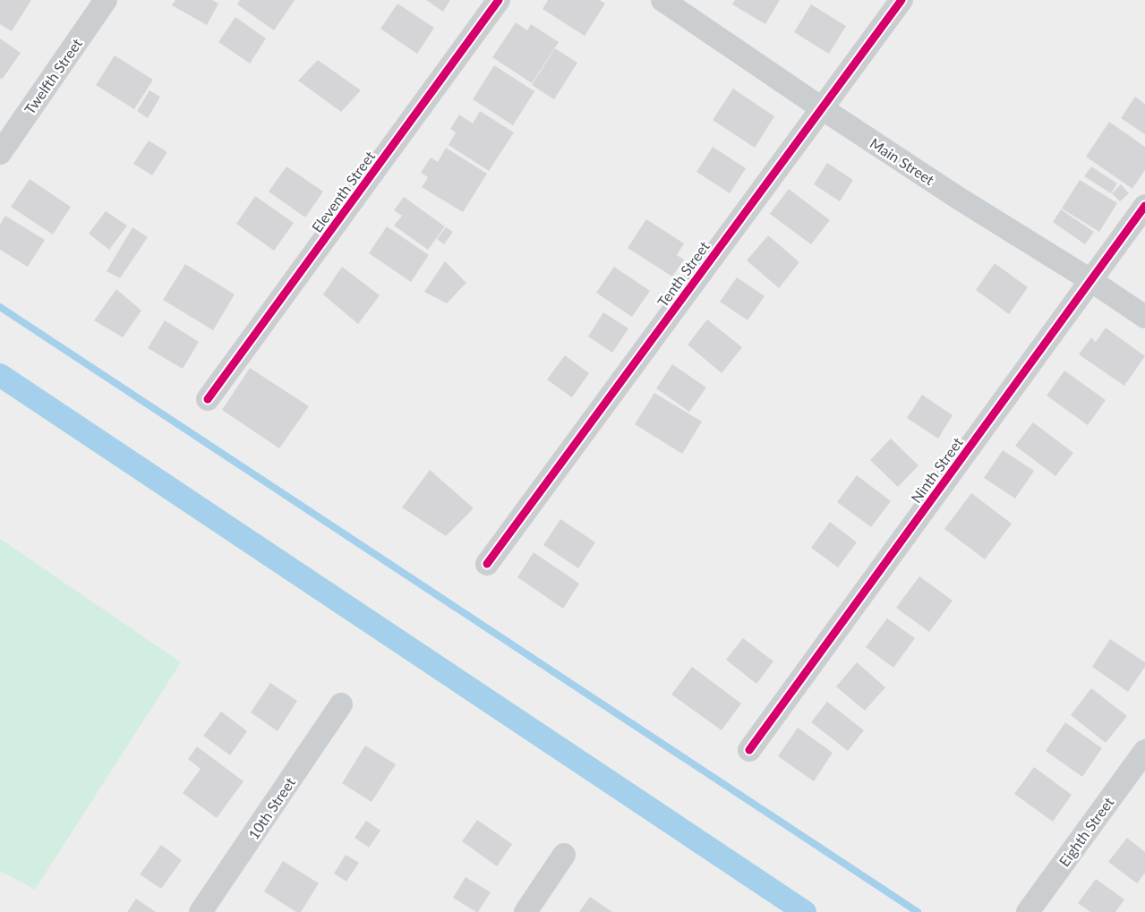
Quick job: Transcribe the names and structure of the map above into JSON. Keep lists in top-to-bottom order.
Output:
{
  "streets": {
    "street": [
      "Twelfth Street",
      "Main Street",
      "Eleventh Street",
      "Tenth Street",
      "Ninth Street",
      "10th Street",
      "Eighth Street"
    ]
  },
  "crossings": [
    ["Main Street", "Tenth Street"],
    ["Main Street", "Ninth Street"]
  ]
}
